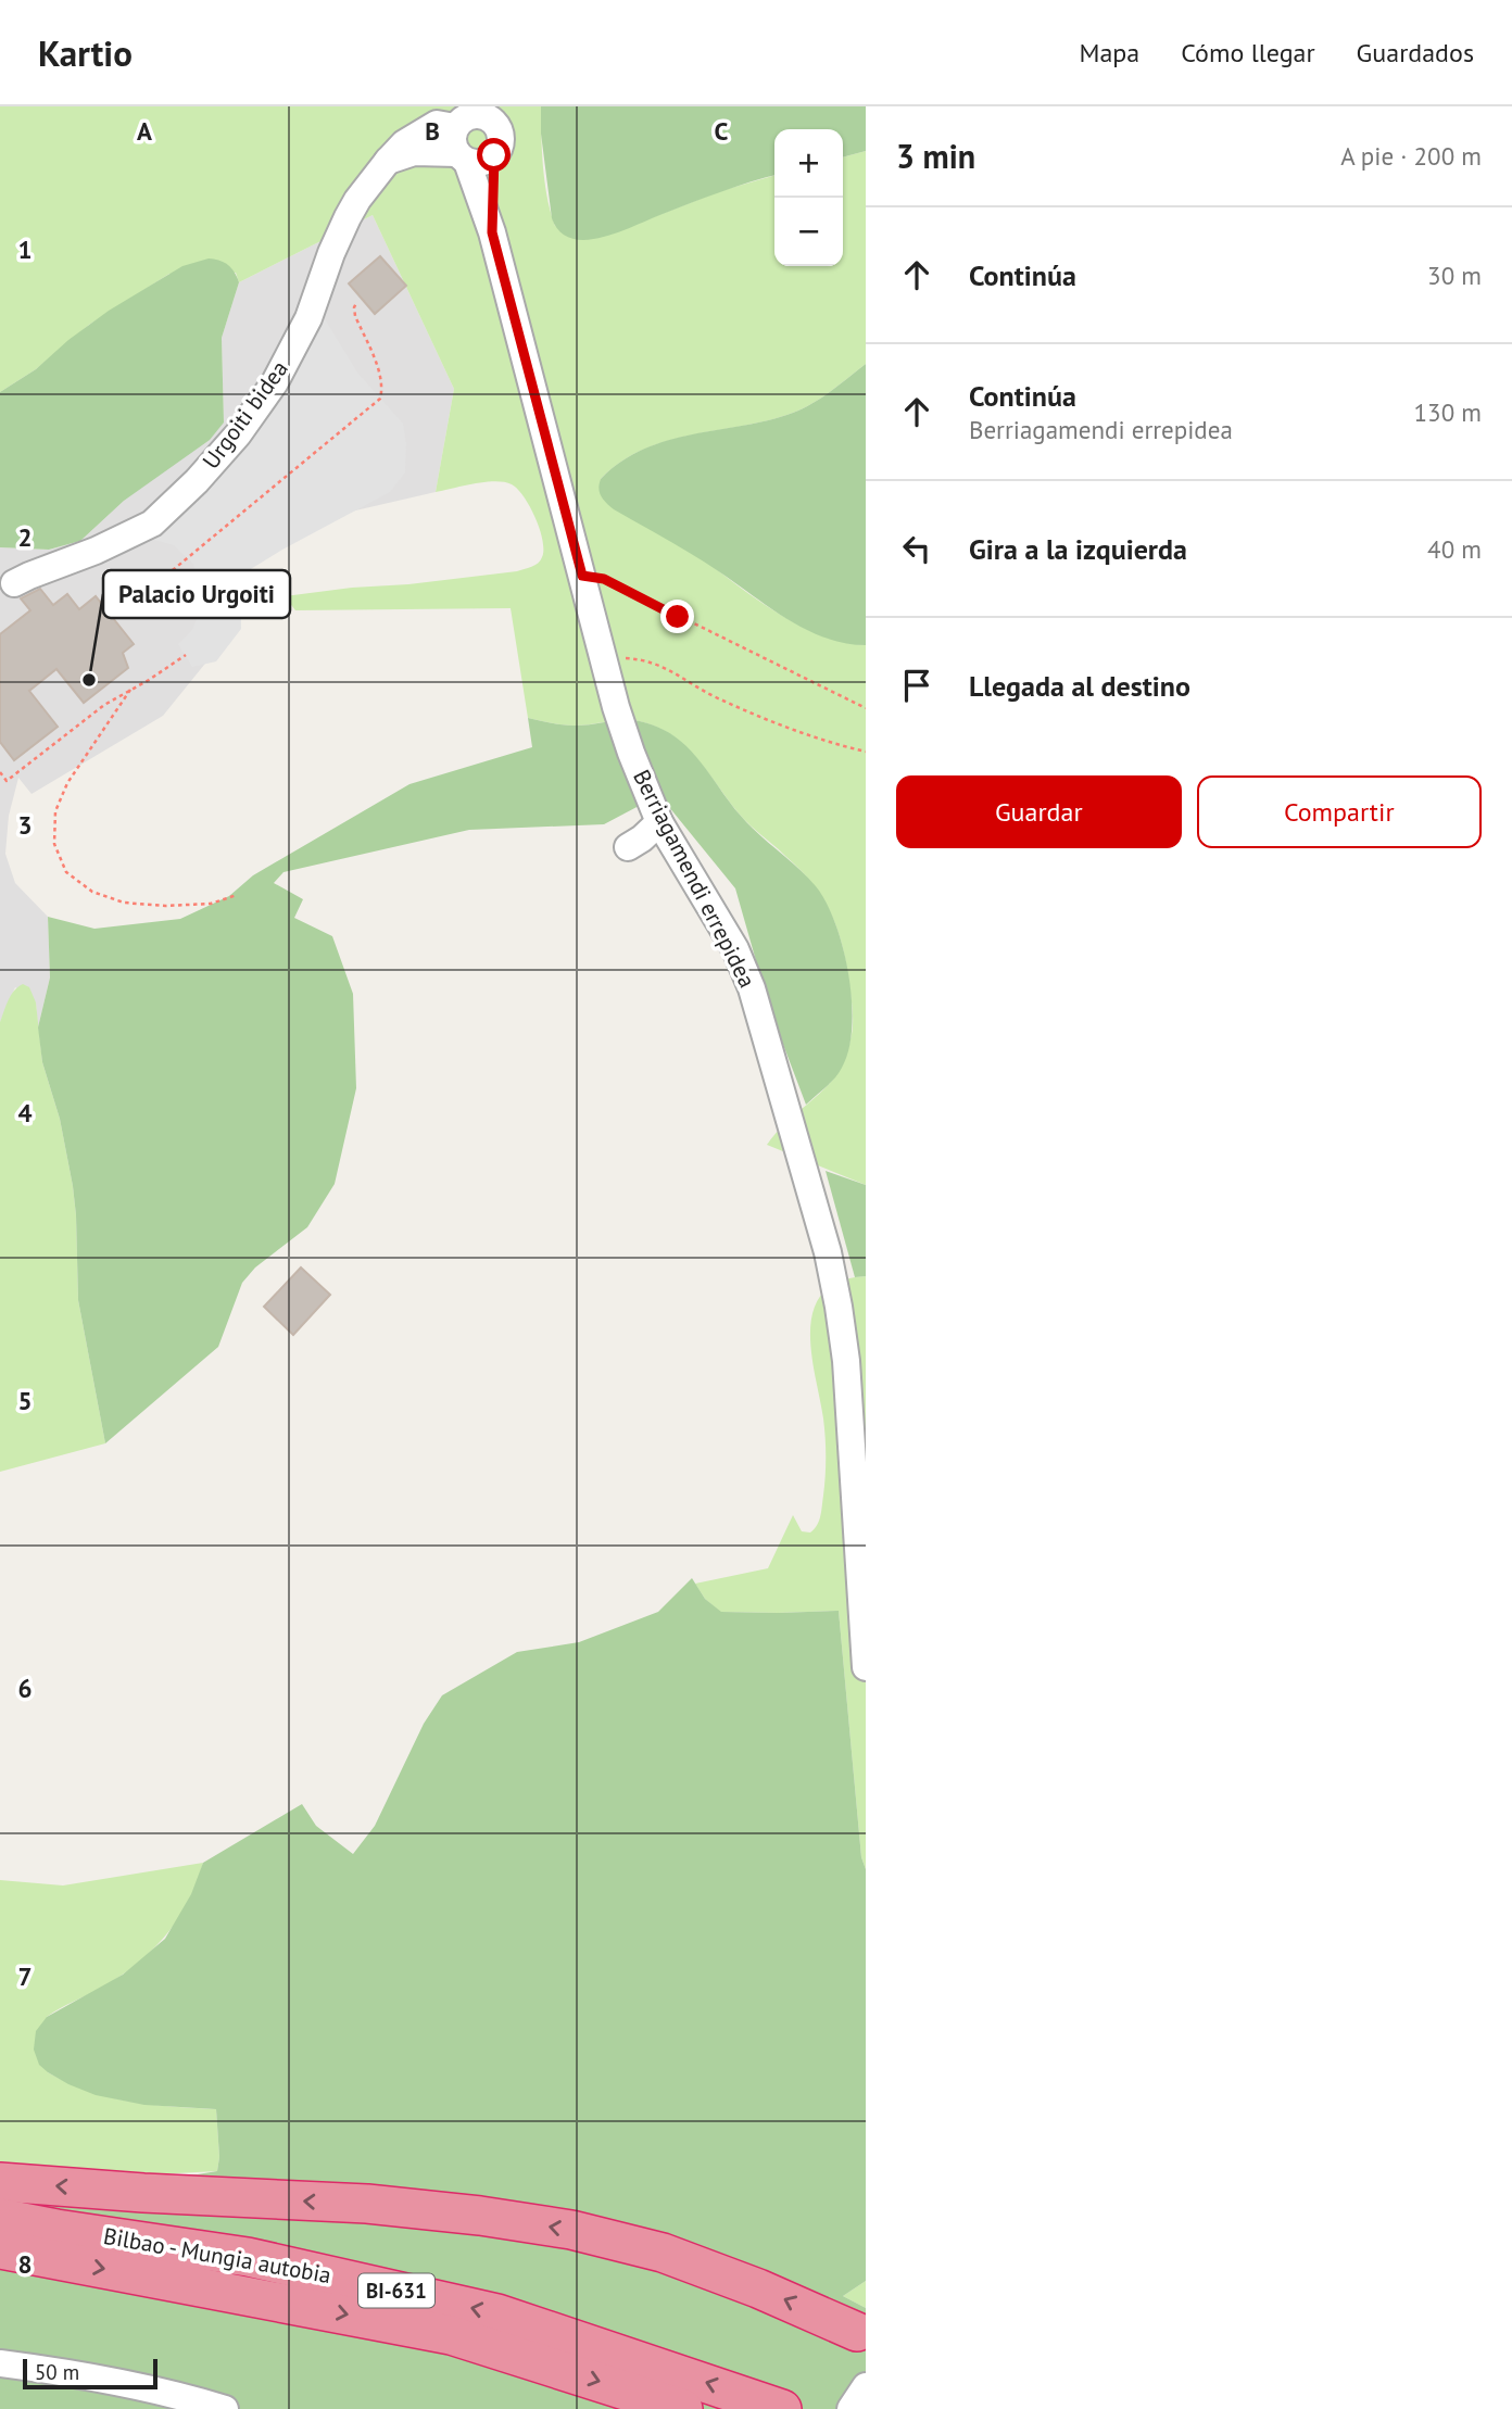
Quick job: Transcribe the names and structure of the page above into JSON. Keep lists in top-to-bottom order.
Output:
{
  "streets": {
    "highway": ["Bilbao - Mungia autobia", "BI-631"],
    "street": ["Urgoiti bidea", "Berriagamendi errepidea"]
  },
  "places": ["Palacio Urgoiti"],
  "scale_bar": "50 m",
  "page": {
    "header": "Kartio",
    "nav": ["Mapa", "Cómo llegar", "Guardados"],
    "heading": ["3 min", "A pie · 200 m"],
    "map_buttons": ["+", "−"],
    "list": [
      ["Continúa", "30 m"],
      ["Continúa", "Berriagamendi errepidea", "130 m"],
      ["Gira a la izquierda", "40 m"],
      "Llegada al destino"
    ],
    "buttons": ["Guardar", "Compartir"],
    "scale": "50 m"
  },
  "grid": {
    "columns": ["A", "B", "C"],
    "rows": [
      "1",
      "2",
      "3",
      "4",
      "5",
      "6",
      "7",
      "8"
    ]
  }
}
